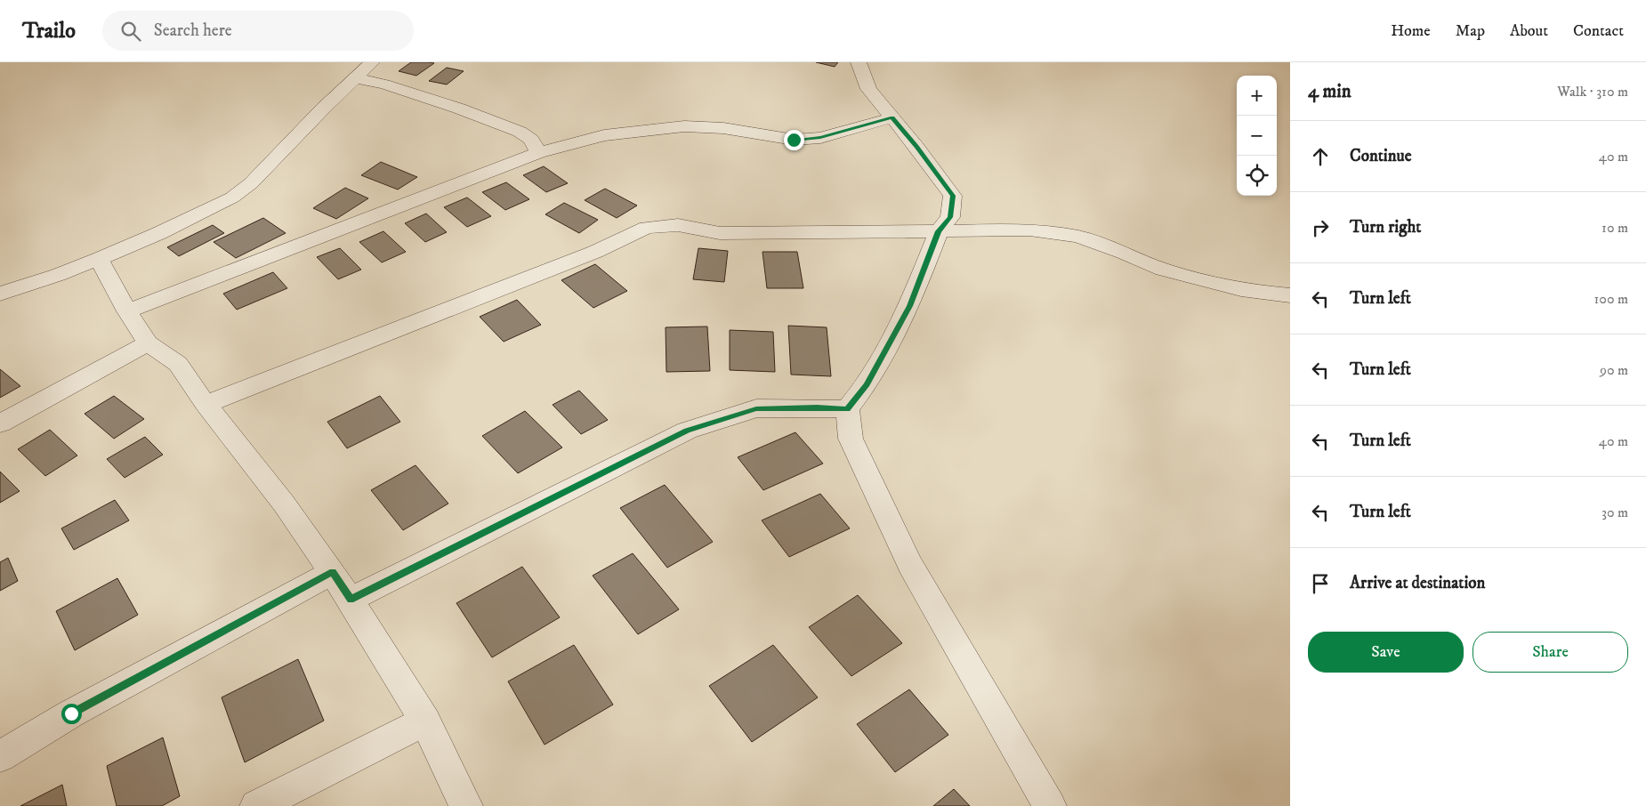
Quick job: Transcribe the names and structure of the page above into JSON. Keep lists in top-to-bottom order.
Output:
{
  "page": {
    "header": "Trailo",
    "search": "Search here",
    "nav": [
      "Home",
      "Map",
      "About",
      "Contact"
    ],
    "heading": ["4 min", "Walk · 310 m"],
    "map_buttons": ["+", "−"],
    "list": [
      ["Continue", "40 m"],
      ["Turn right", "10 m"],
      ["Turn left", "100 m"],
      ["Turn left", "90 m"],
      ["Turn left", "40 m"],
      ["Turn left", "30 m"],
      "Arrive at destination"
    ],
    "buttons": ["Save", "Share"]
  }
}
